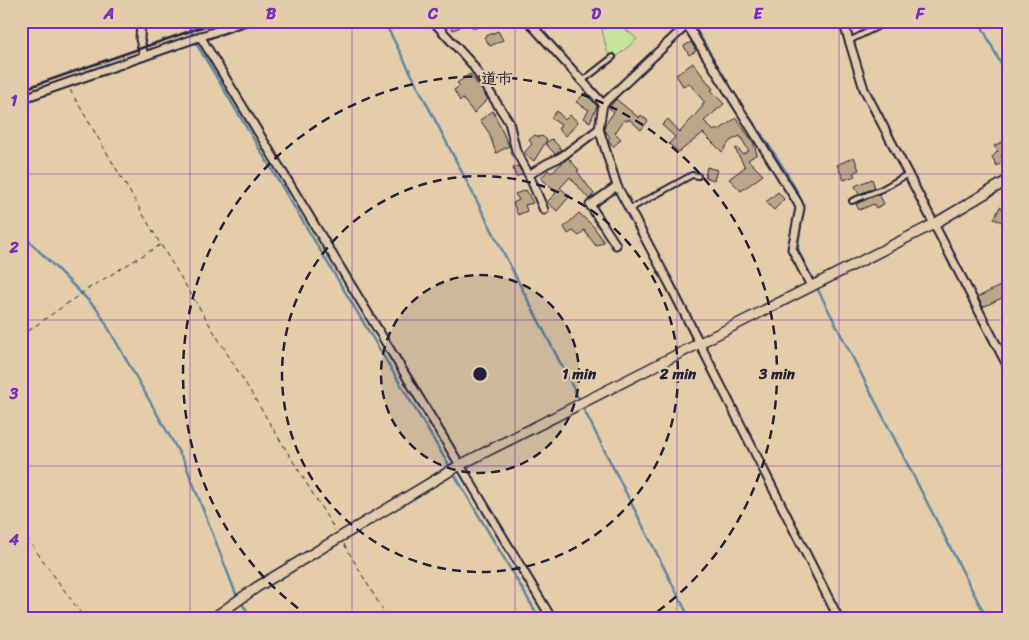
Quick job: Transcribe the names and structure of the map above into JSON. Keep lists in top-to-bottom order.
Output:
{
  "districts": ["道市"],
  "grid": {
    "columns": [
      "A",
      "B",
      "C",
      "D",
      "E",
      "F"
    ],
    "rows": [
      "1",
      "2",
      "3",
      "4"
    ]
  },
  "rings": ["1 min", "2 min", "3 min"]
}
